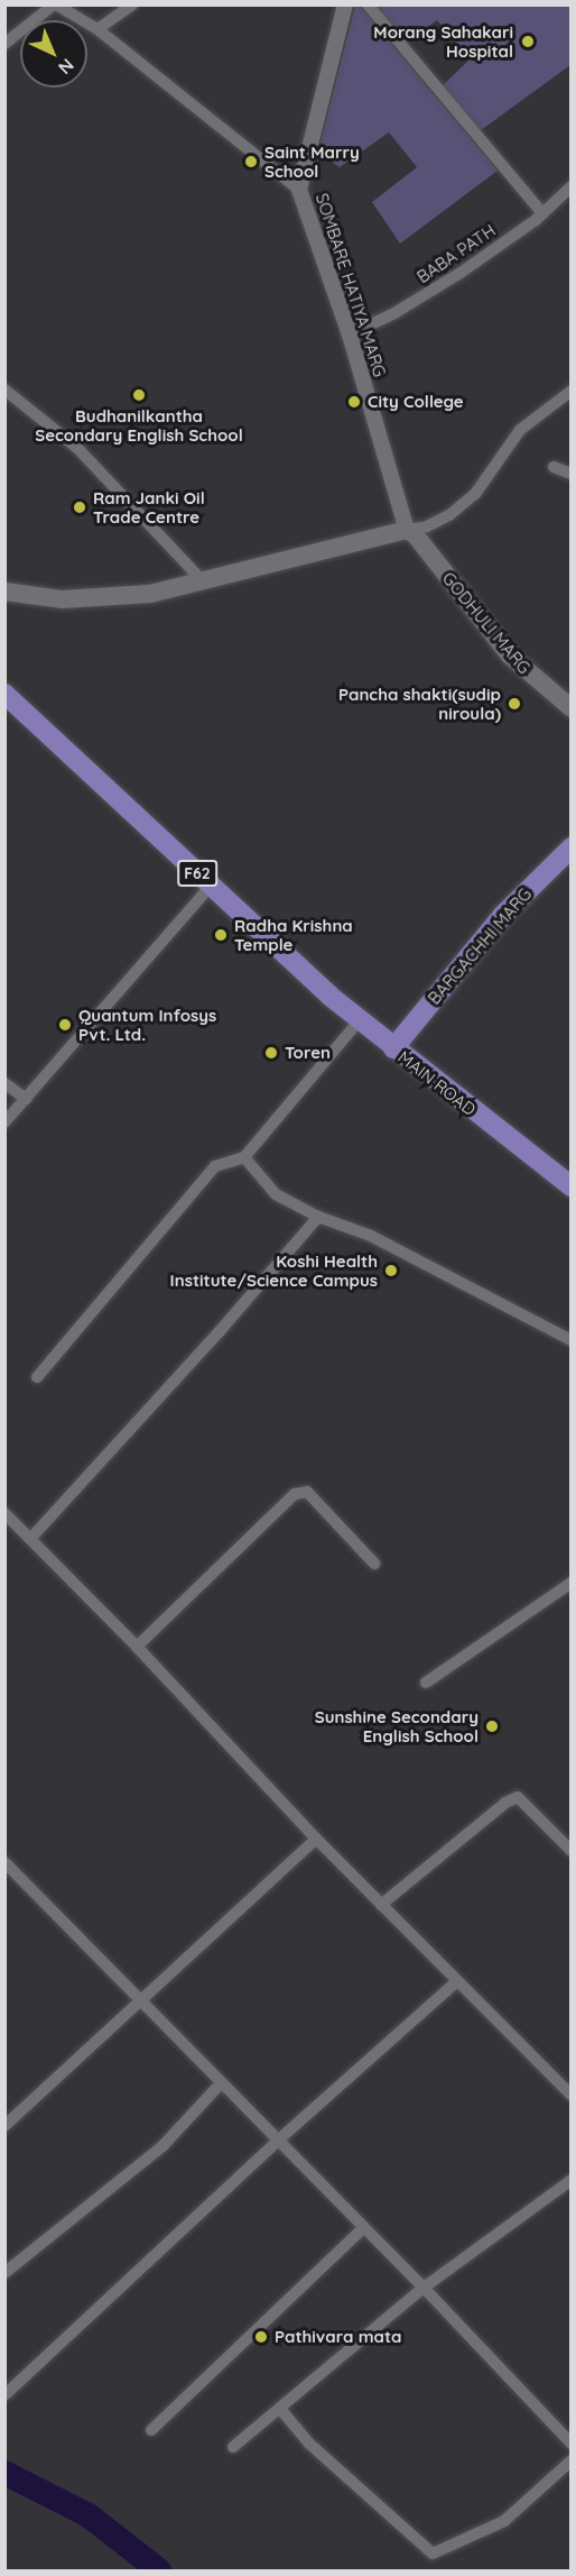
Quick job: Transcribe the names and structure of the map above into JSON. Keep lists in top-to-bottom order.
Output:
{
  "streets": {
    "main road": [
      "GODHULI MARG",
      "F62",
      "BARGACHHI MARG",
      "MAIN ROAD"
    ],
    "street": ["BABA PATH", "SOMBARE HATIYA MARG"]
  },
  "crossings": [
    ["BABA PATH", "SOMBARE HATIYA MARG"],
    ["SOMBARE HATIYA MARG", "GODHULI MARG"],
    ["F62", "BARGACHHI MARG"],
    ["F62", "MAIN ROAD"],
    ["BARGACHHI MARG", "MAIN ROAD"]
  ],
  "places": [
    "Morang Sahakari Hospital",
    "Saint Marry School",
    "Budhanilkantha Secondary English School",
    "City College",
    "Ram Janki Oil Trade Centre",
    "Pancha shakti(sudip niroula)",
    "Radha Krishna Temple",
    "Quantum Infosys Pvt. Ltd.",
    "Toren",
    "Koshi Health Institute/Science Campus",
    "Sunshine Secondary English School",
    "Pathivara mata"
  ],
  "north": "bottom right"
}
